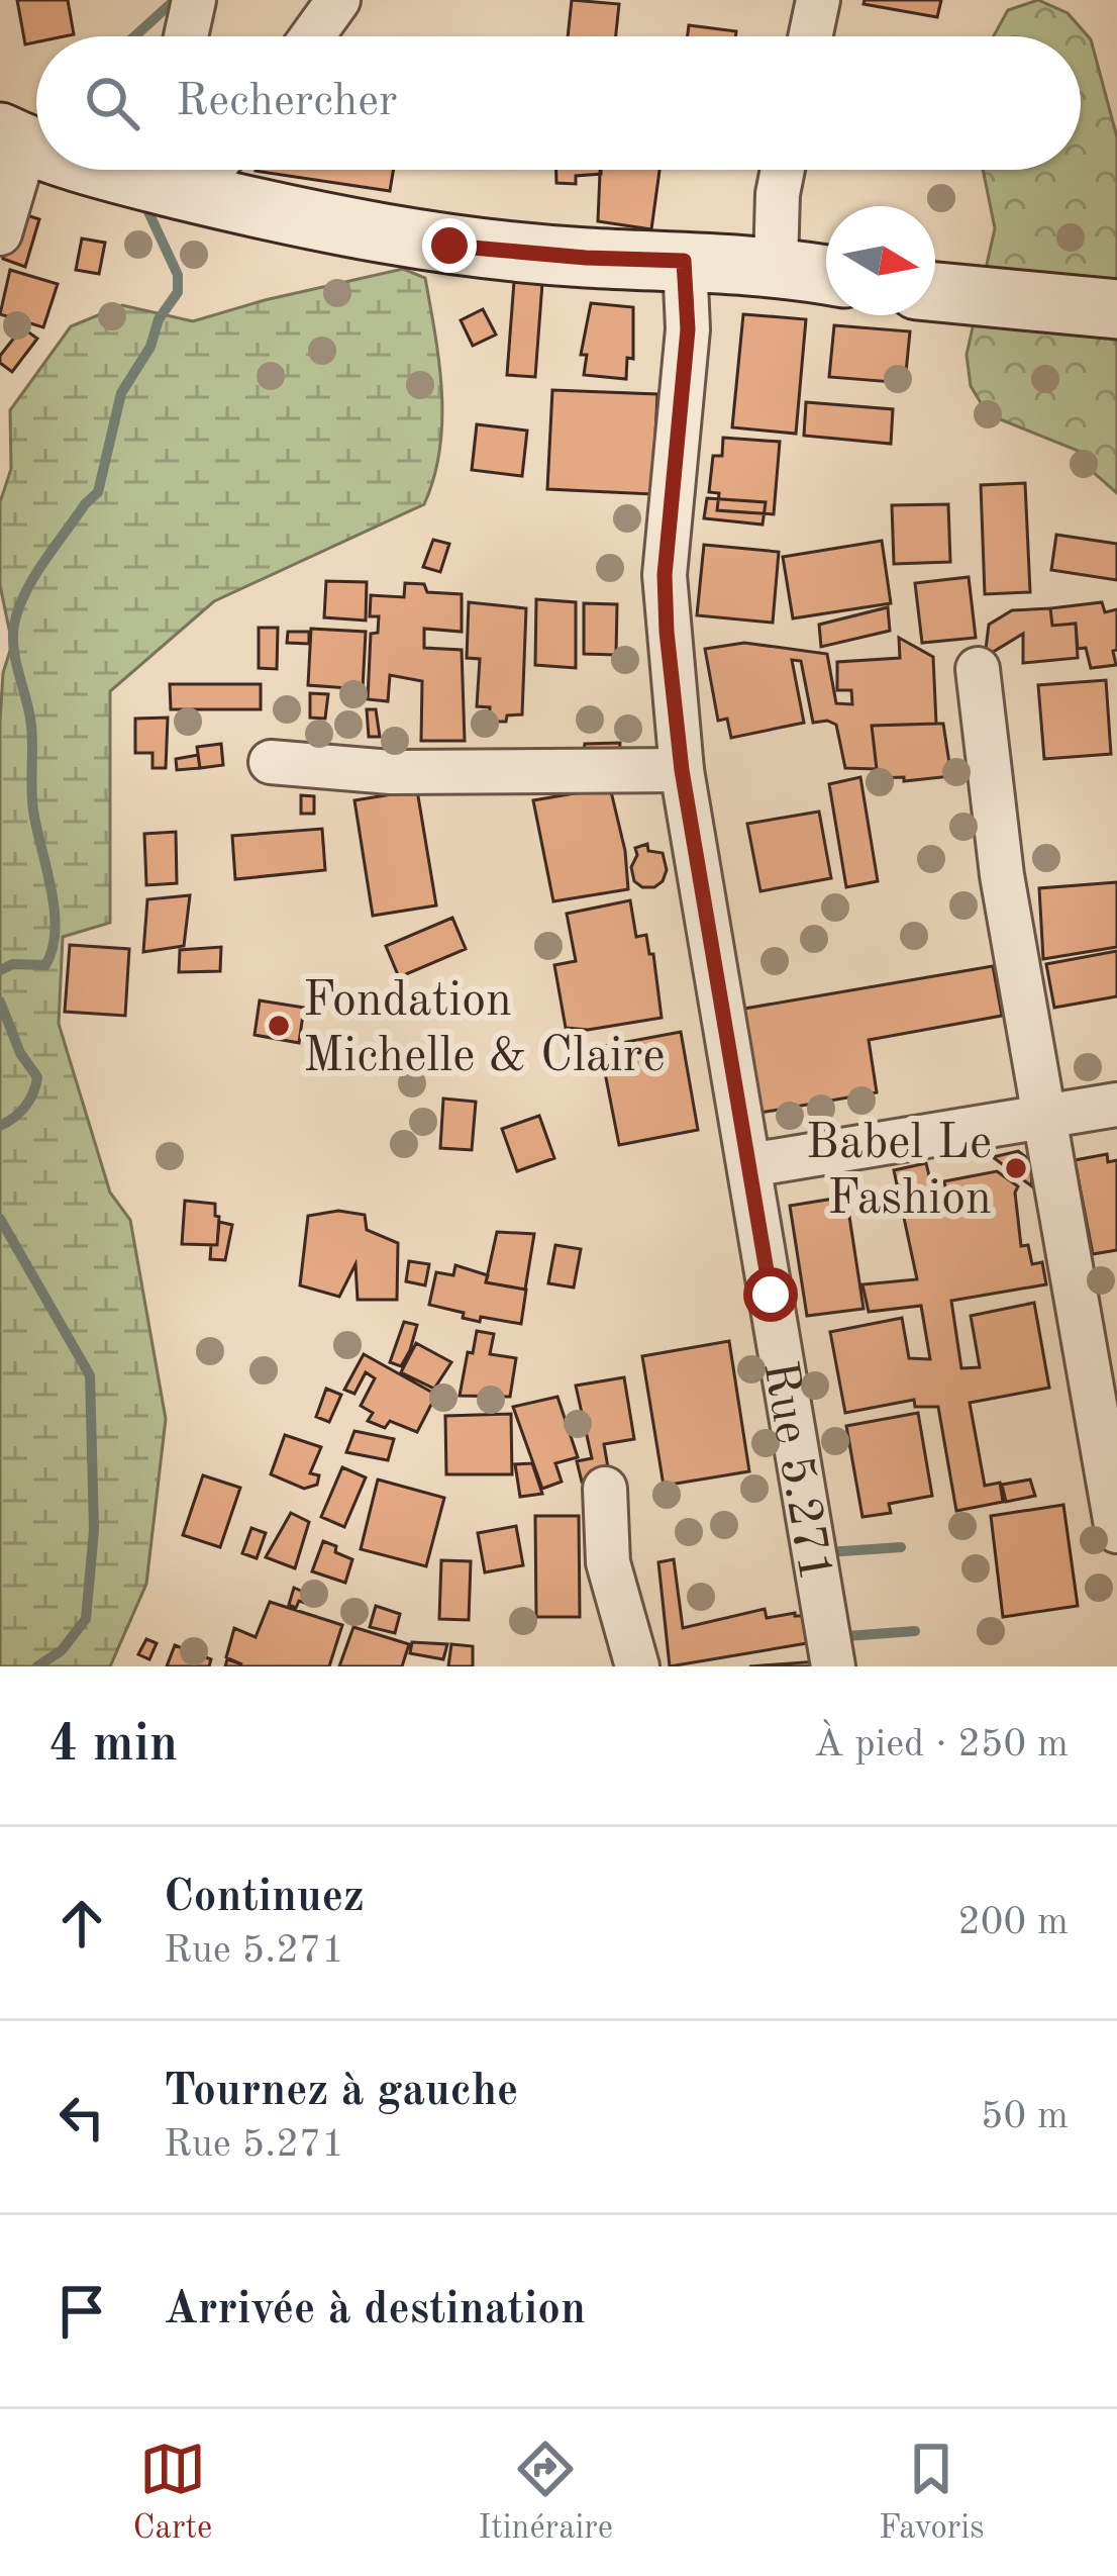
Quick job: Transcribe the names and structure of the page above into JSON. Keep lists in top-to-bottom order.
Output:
{
  "streets": {
    "street": ["Rue 5.271"]
  },
  "places": ["Fondation Michelle & Claire", "Babel Le Fashion"],
  "north": "right",
  "page": {
    "search": "Rechercher",
    "heading": ["4 min", "À pied · 250 m"],
    "list": [
      ["Continuez", "Rue 5.271", "200 m"],
      ["Tournez à gauche", "Rue 5.271", "50 m"],
      "Arrivée à destination"
    ],
    "nav": ["Carte", "Itinéraire", "Favoris"]
  }
}
